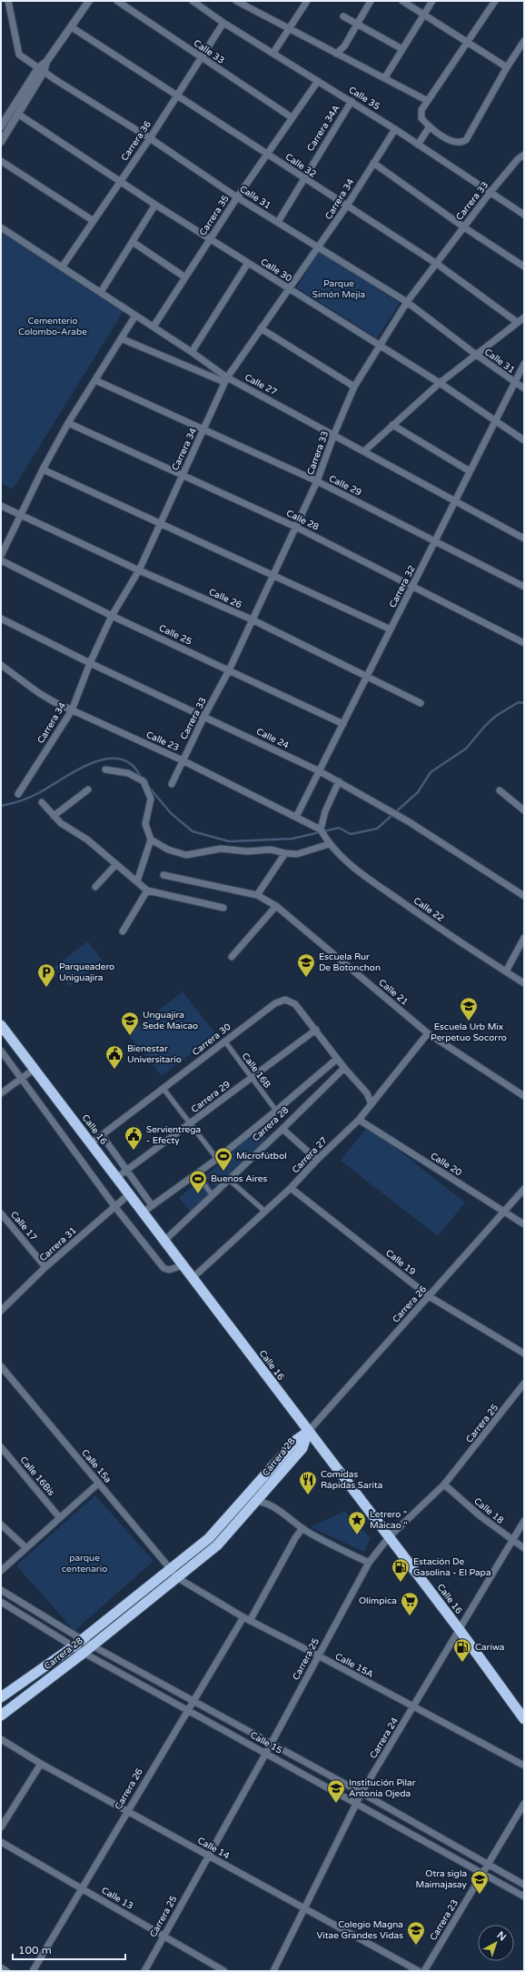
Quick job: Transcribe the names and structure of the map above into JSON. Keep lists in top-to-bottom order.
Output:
{
  "streets": {
    "highway": ["Carrera 28", "Calle 16"],
    "street": [
      "Calle 33",
      "Calle 35",
      "Carrera 34A",
      "Carrera 36",
      "Calle 32",
      "Calle 31",
      "Carrera 34",
      "Carrera 33",
      "Carrera 35",
      "Calle 30",
      "Calle 27",
      "Calle 29",
      "Calle 28",
      "Carrera 32",
      "Calle 26",
      "Calle 25",
      "Calle 24",
      "Calle 23",
      "Calle 22",
      "Calle 21",
      "Carrera 30",
      "Calle 16B",
      "Carrera 29",
      "Carrera 27",
      "Calle 20",
      "Calle 17",
      "Carrera 31",
      "Calle 19",
      "Carrera 26",
      "Carrera 25",
      "Calle 15a",
      "Calle 16Bis",
      "Calle 18",
      "Calle 15A",
      "Carrera 24",
      "Calle 15",
      "Calle 14",
      "Calle 13",
      "Carrera 23"
    ]
  },
  "crossings": [
    ["Calle 33", "Carrera 36"],
    ["Calle 33", "Carrera 35"],
    ["Calle 35", "Carrera 34A"],
    ["Calle 35", "Carrera 36"],
    ["Calle 35", "Carrera 34"],
    ["Calle 35", "Carrera 33"],
    ["Calle 35", "Carrera 35"],
    ["Carrera 34A", "Calle 32"],
    ["Carrera 34A", "Calle 31"],
    ["Carrera 36", "Calle 32"],
    ["Carrera 36", "Calle 31"],
    ["Carrera 36", "Calle 30"],
    ["Carrera 36", "Calle 27"],
    ["Calle 32", "Carrera 34"],
    ["Calle 32", "Carrera 33"],
    ["Calle 32", "Carrera 35"],
    ["Calle 31", "Carrera 34"],
    ["Calle 31", "Carrera 33"],
    ["Calle 31", "Carrera 35"],
    ["Calle 31", "Carrera 32"],
    ["Carrera 34", "Calle 30"],
    ["Carrera 34", "Calle 27"],
    ["Carrera 34", "Calle 29"],
    ["Carrera 34", "Calle 28"],
    ["Carrera 34", "Calle 26"],
    ["Carrera 34", "Calle 25"],
    ["Carrera 34", "Calle 24"],
    ["Carrera 34", "Calle 23"],
    ["Carrera 33", "Calle 30"],
    ["Carrera 33", "Calle 27"],
    ["Carrera 33", "Calle 29"],
    ["Carrera 33", "Calle 28"],
    ["Carrera 33", "Calle 26"],
    ["Carrera 33", "Calle 25"],
    ["Carrera 33", "Calle 24"],
    ["Carrera 33", "Calle 23"],
    ["Carrera 35", "Calle 30"],
    ["Carrera 35", "Calle 27"],
    ["Calle 30", "Carrera 32"],
    ["Calle 27", "Carrera 32"],
    ["Calle 29", "Carrera 32"],
    ["Calle 28", "Carrera 32"],
    ["Carrera 32", "Calle 26"],
    ["Carrera 32", "Calle 25"],
    ["Carrera 32", "Calle 24"],
    ["Carrera 32", "Calle 23"],
    ["Calle 23", "Calle 22"],
    ["Calle 21", "Carrera 27"],
    ["Carrera 30", "Calle 16B"],
    ["Carrera 30", "Carrera 29"],
    ["Carrera 30", "Calle 16"],
    ["Calle 16B", "Carrera 29"],
    ["Calle 16B", "Carrera 28"],
    ["Carrera 29", "Calle 16"],
    ["Carrera 28", "Calle 16"],
    ["Carrera 28", "Carrera 26"],
    ["Carrera 28", "Calle 15a"],
    ["Carrera 28", "Calle 15A"],
    ["Carrera 28", "Calle 15"],
    ["Calle 16", "Carrera 27"],
    ["Calle 16", "Carrera 31"],
    ["Calle 16", "Carrera 26"],
    ["Calle 16", "Carrera 25"],
    ["Calle 16", "Carrera 24"],
    ["Carrera 27", "Calle 20"],
    ["Carrera 27", "Calle 19"],
    ["Calle 20", "Carrera 26"],
    ["Calle 17", "Carrera 31"],
    ["Calle 19", "Carrera 26"],
    ["Carrera 26", "Calle 15A"],
    ["Carrera 26", "Calle 15"],
    ["Carrera 26", "Calle 14"],
    ["Carrera 26", "Calle 13"],
    ["Carrera 25", "Calle 18"],
    ["Carrera 25", "Calle 15A"],
    ["Carrera 25", "Calle 15"],
    ["Carrera 25", "Calle 14"],
    ["Carrera 25", "Calle 13"],
    ["Calle 15a", "Calle 15A"],
    ["Calle 18", "Carrera 24"],
    ["Calle 15A", "Carrera 24"],
    ["Carrera 24", "Calle 15"],
    ["Carrera 24", "Calle 14"],
    ["Calle 15", "Carrera 23"]
  ],
  "parks": ["Parque Simón Mejía", "Cementerio Colombo-Arabe", "parque centenario"],
  "places": {
    "school or university": [
      "Escuela Rur De Botonchon",
      "Escuela Urb Mix Perpetuo Socorro",
      "Unguajira Sede Maicao",
      "Institución Pilar Antonia Ojeda",
      "Otra sigla Maimajasay",
      "Colegio Magna Vitae Grandes Vidas"
    ],
    "parking": ["Parqueadero Uniguajira"],
    "public building": ["Bienestar Universitario", "Servientrega - Efecty"],
    "sports": ["Microfútbol", "Buenos Aires"],
    "restaurant": ["Comidas Rápidas Sarita"],
    "place": ["Letrero \" Maicao \""],
    "fuel station": ["Estación De Gasolina - El Papa", "Cariwa"],
    "supermarket": ["Olímpica"]
  },
  "scale_bar": "100 m",
  "north": "top right"
}
